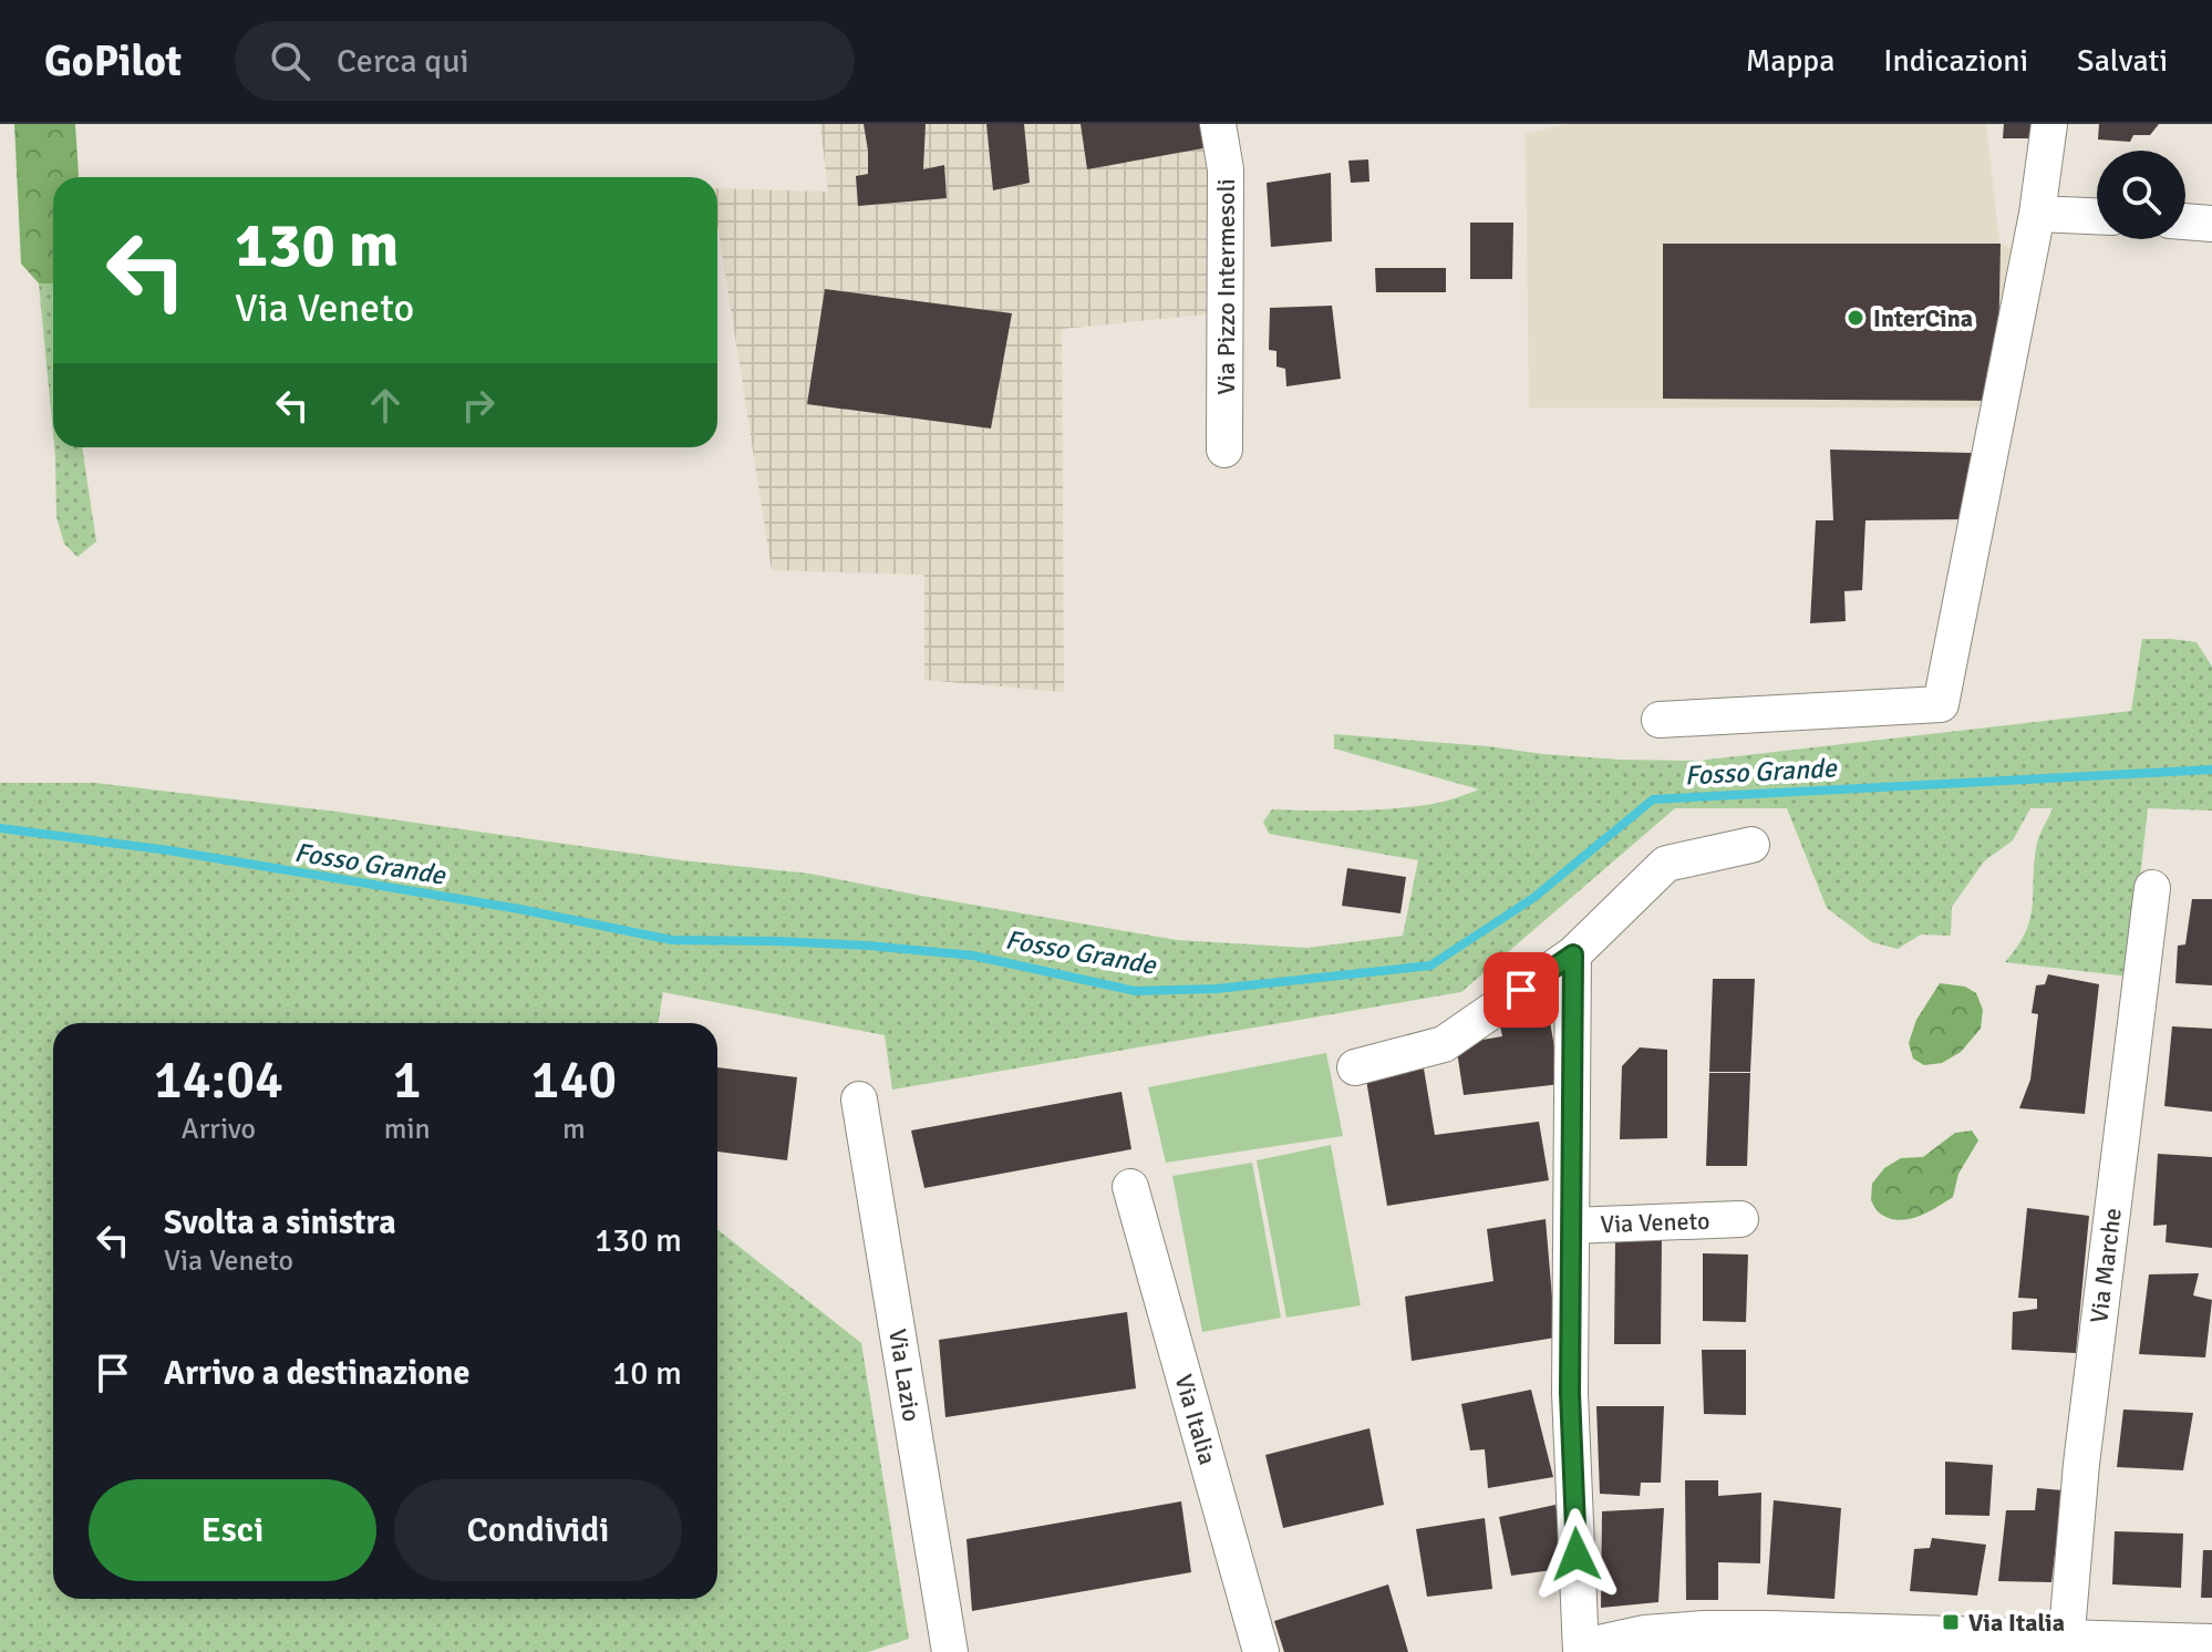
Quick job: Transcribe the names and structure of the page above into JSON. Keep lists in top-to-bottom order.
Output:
{
  "streets": {
    "street": [
      "Via Pizzo Intermesoli",
      "Via Veneto",
      "Via Marche",
      "Via Lazio",
      "Via Italia"
    ]
  },
  "water": ["Fosso Grande"],
  "places": {
    "other": ["InterCina"],
    "transit": ["Via Italia"]
  },
  "page": {
    "header": "GoPilot",
    "search": "Cerca qui",
    "nav": ["Mappa", "Indicazioni", "Salvati"],
    "turn": ["130 m", "Via Veneto"],
    "eta": [
      "14:04",
      "Arrivo",
      "1",
      "min",
      "140",
      "m"
    ],
    "list": [
      {
        "name": "Svolta a sinistra",
        "note": "Via Veneto",
        "value": "130 m"
      },
      {
        "name": "Arrivo a destinazione",
        "value": "10 m"
      }
    ],
    "buttons": ["Esci", "Condividi"]
  }
}
